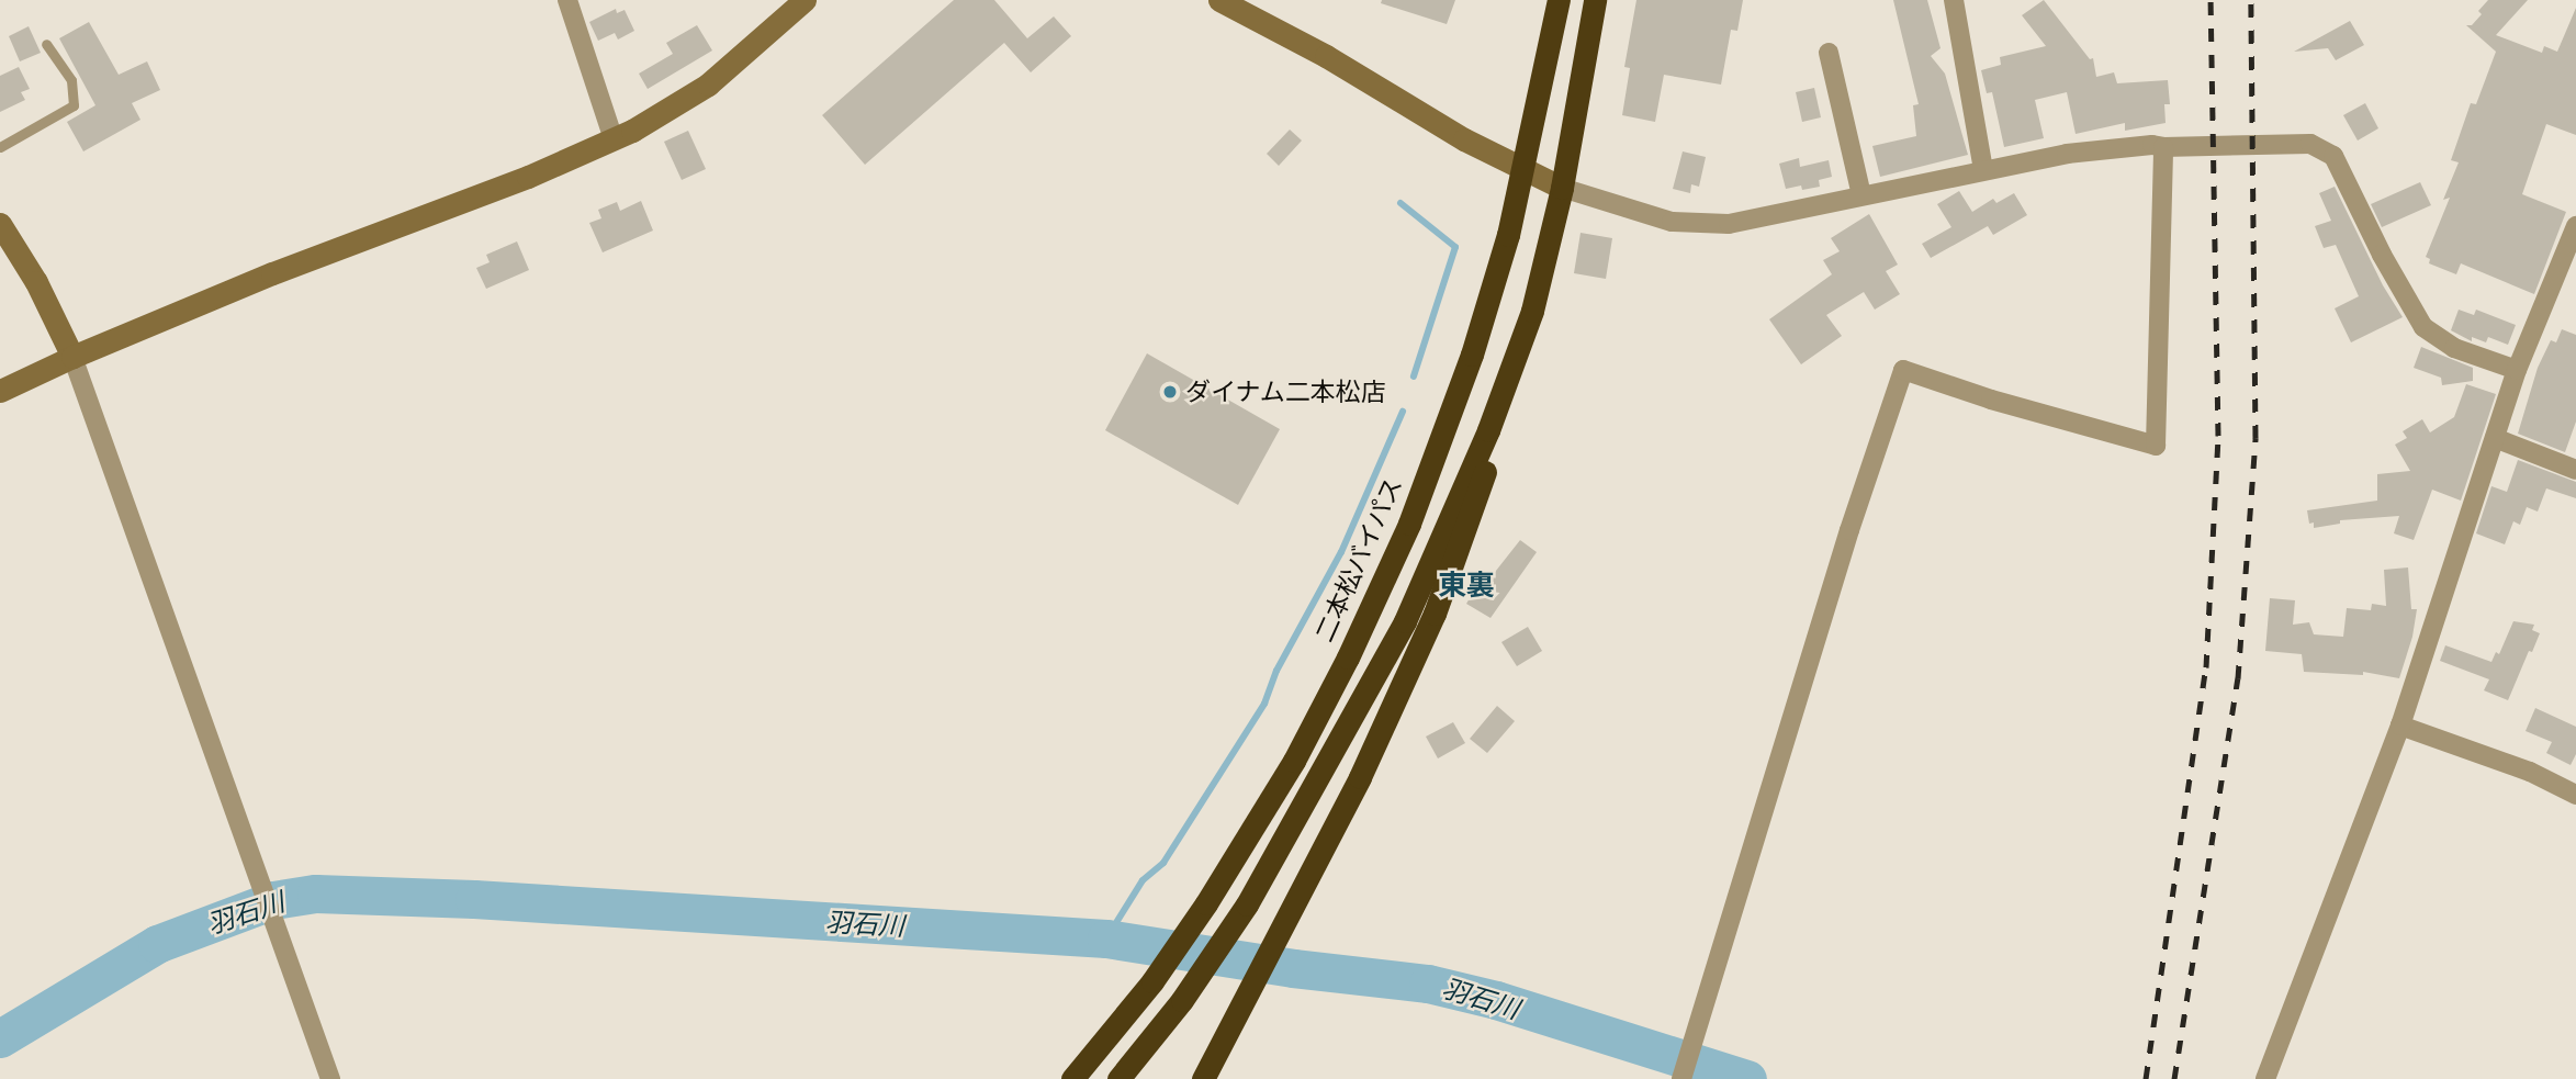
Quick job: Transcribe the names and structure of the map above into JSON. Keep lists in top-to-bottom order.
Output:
{
  "streets": {
    "highway": ["二本松バイパス"]
  },
  "districts": ["東裏"],
  "water": ["羽石川"],
  "places": ["ダイナム二本松店"]
}
